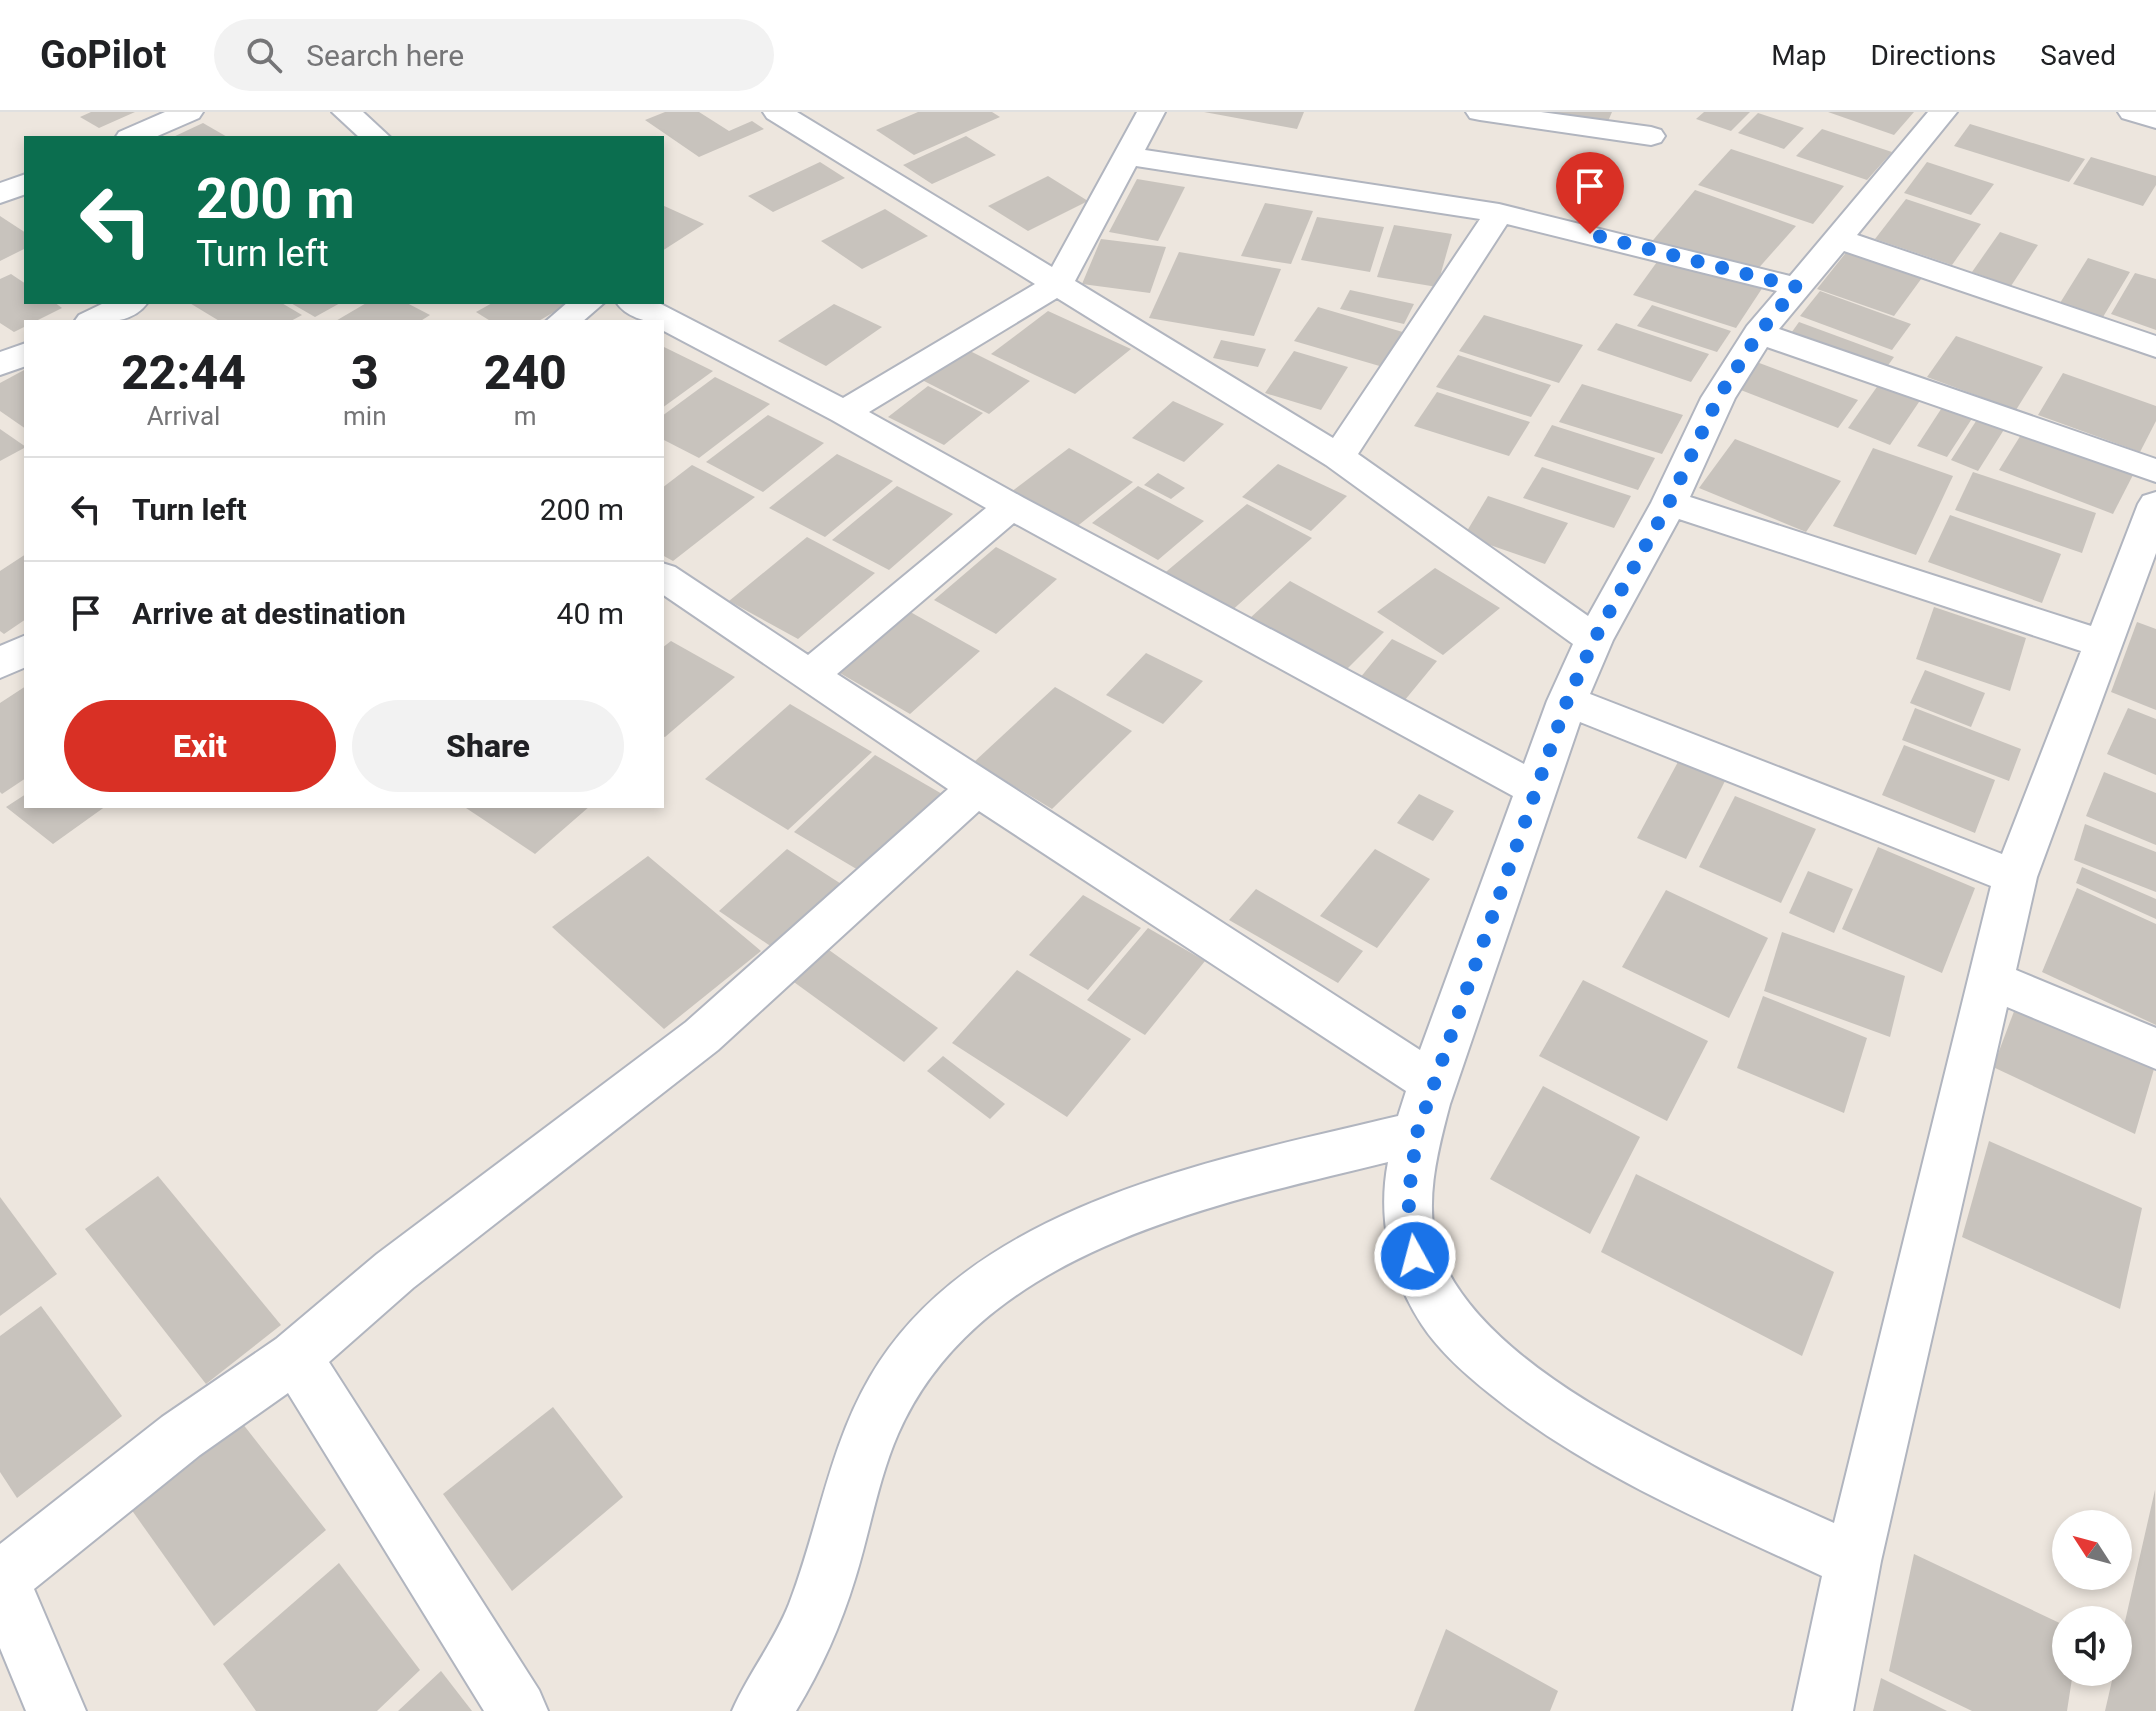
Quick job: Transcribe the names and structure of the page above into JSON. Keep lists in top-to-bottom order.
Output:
{
  "north": "top left",
  "page": {
    "header": "GoPilot",
    "search": "Search here",
    "nav": ["Map", "Directions", "Saved"],
    "turn": ["200 m", "Turn left"],
    "eta": [
      "22:44",
      "Arrival",
      "3",
      "min",
      "240",
      "m"
    ],
    "list": [
      {
        "name": "Turn left",
        "value": "200 m"
      },
      {
        "name": "Arrive at destination",
        "value": "40 m"
      }
    ],
    "buttons": ["Exit", "Share"]
  }
}
